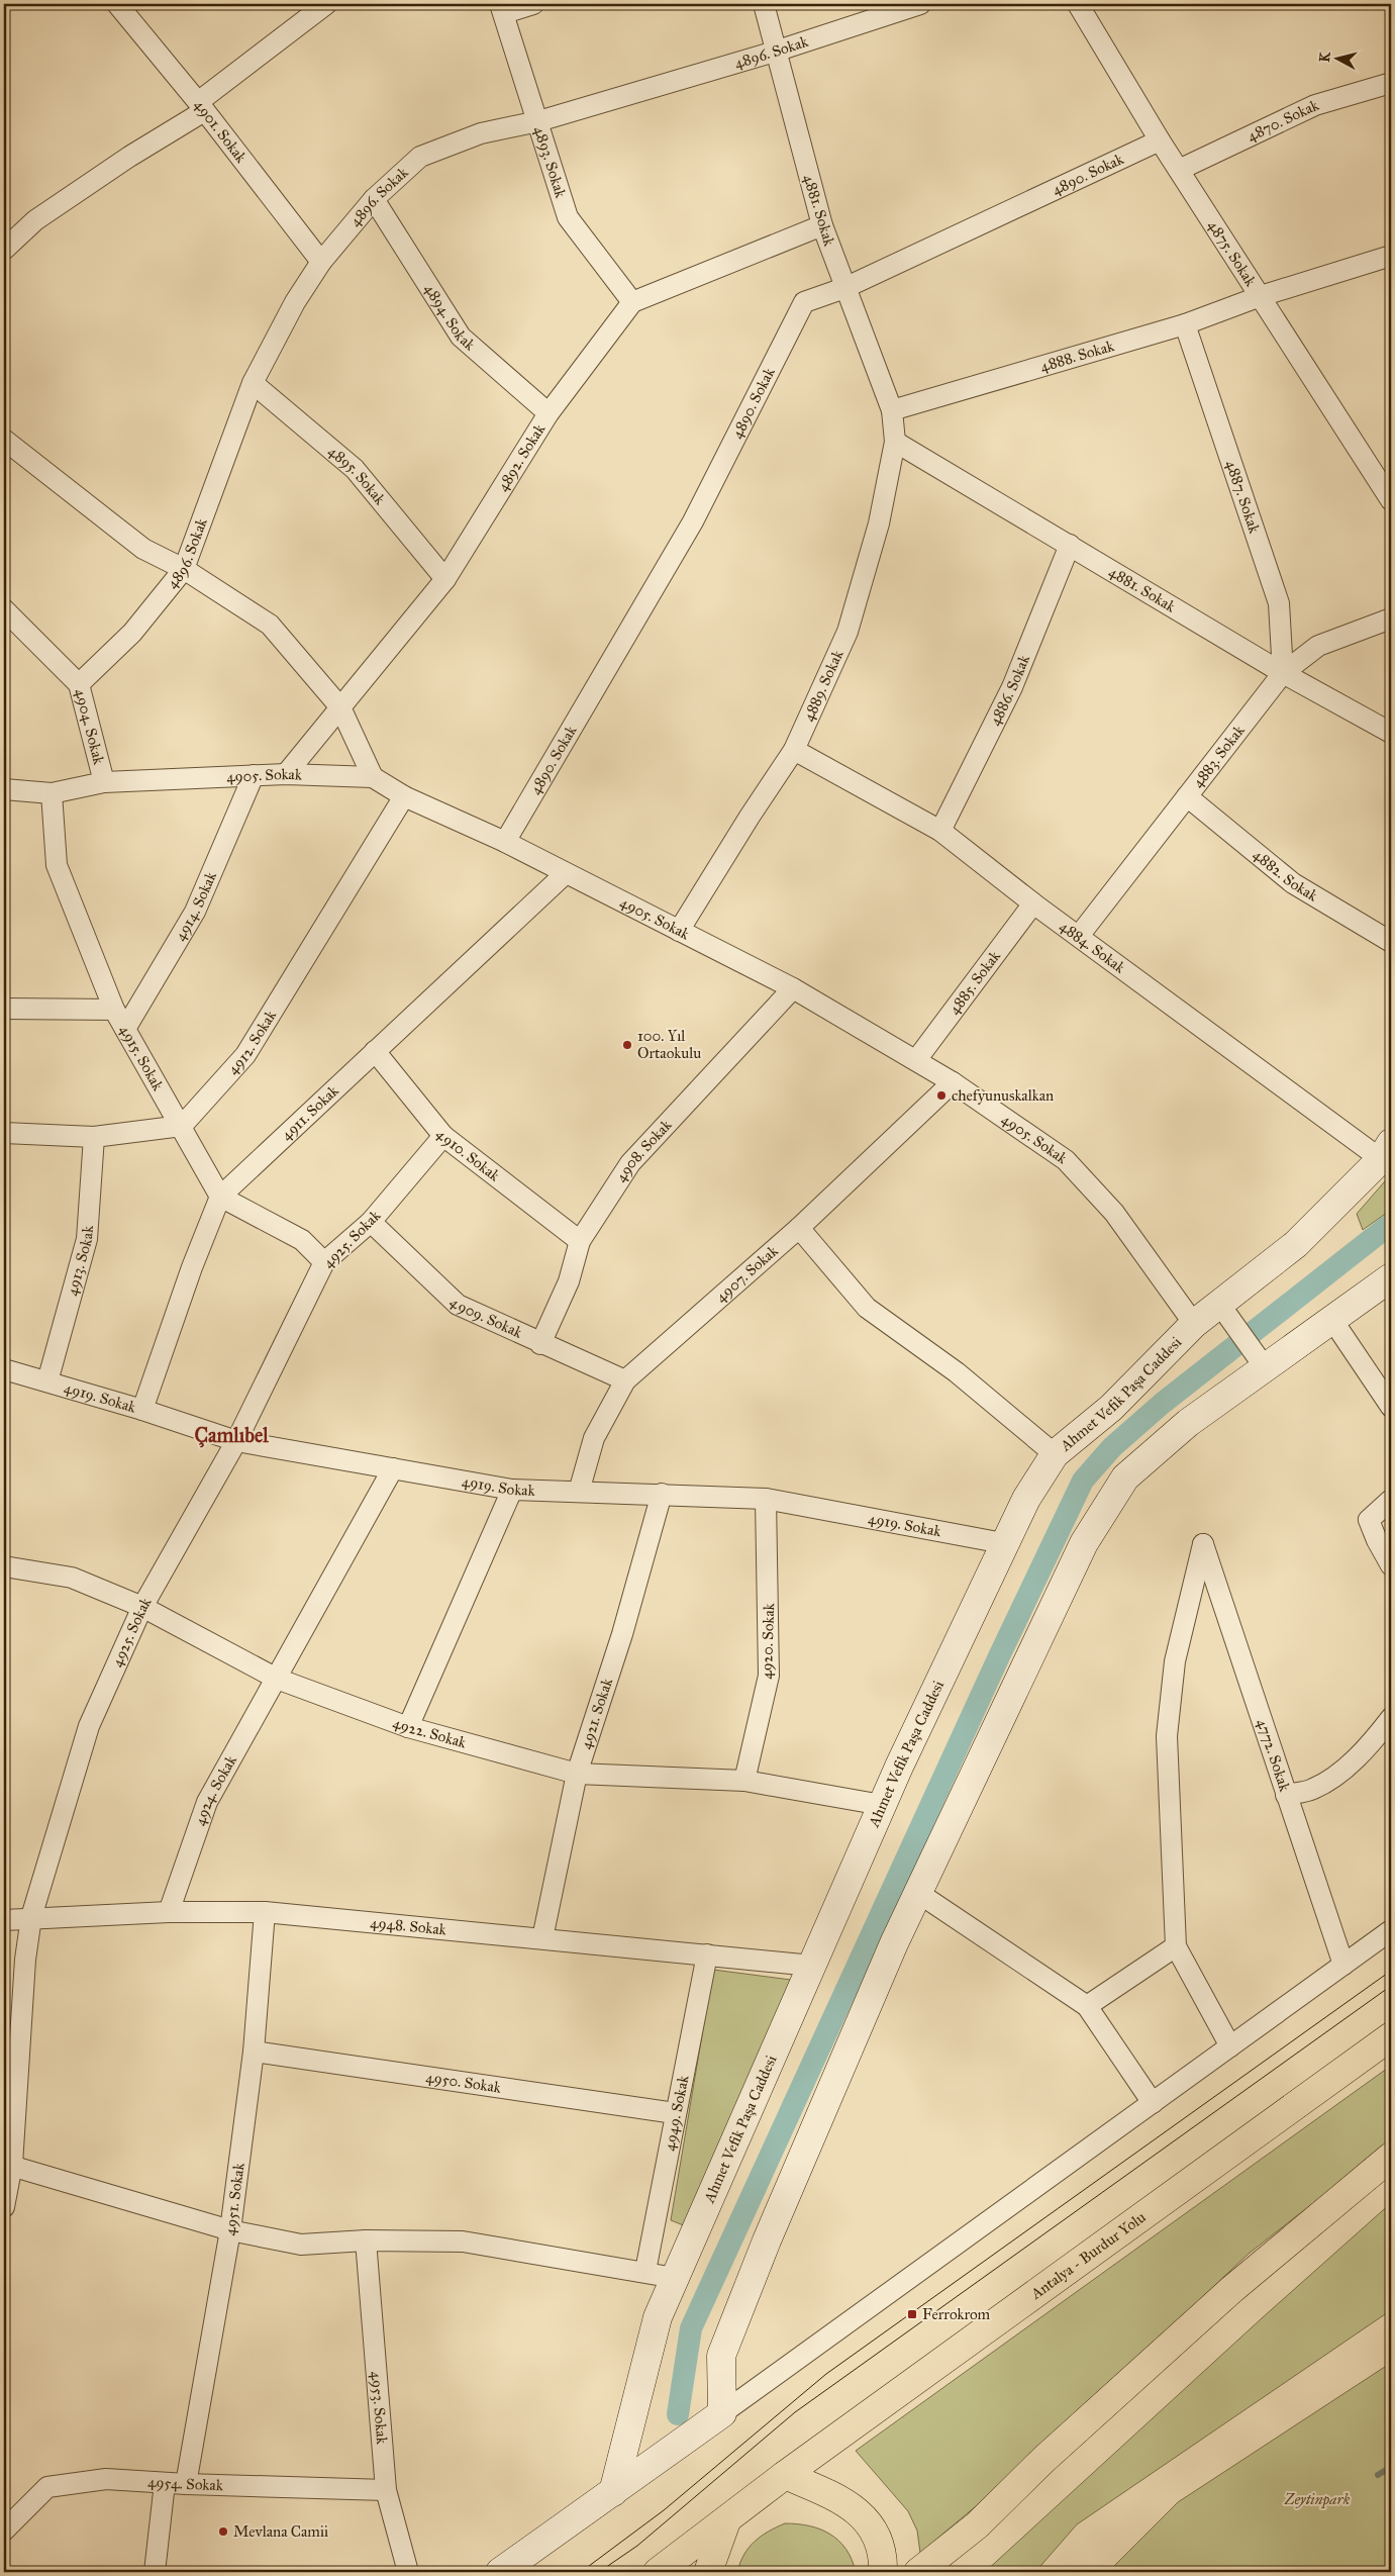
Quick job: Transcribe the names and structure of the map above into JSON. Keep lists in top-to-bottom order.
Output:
{
  "streets": {
    "highway": ["Antalya - Burdur Yolu"],
    "street": [
      "4896. Sokak",
      "4870. Sokak",
      "4901. Sokak",
      "4893. Sokak",
      "4890. Sokak",
      "4881. Sokak",
      "4875. Sokak",
      "4894. Sokak",
      "4888. Sokak",
      "4892. Sokak",
      "4895. Sokak",
      "4887. Sokak",
      "4889. Sokak",
      "4886. Sokak",
      "4904. Sokak",
      "4883. Sokak",
      "4905. Sokak",
      "4882. Sokak",
      "4914. Sokak",
      "4884. Sokak",
      "4885. Sokak",
      "4912. Sokak",
      "4915. Sokak",
      "4911. Sokak",
      "4908. Sokak",
      "4910. Sokak",
      "4925. Sokak",
      "4913. Sokak",
      "4907. Sokak",
      "4909. Sokak",
      "Ahmet Vefik Paşa Caddesi",
      "4919. Sokak",
      "4920. Sokak",
      "4921. Sokak",
      "4922. Sokak",
      "4772. Sokak",
      "4924. Sokak",
      "4948. Sokak",
      "4950. Sokak",
      "4949. Sokak",
      "4951. Sokak",
      "4953. Sokak",
      "4954. Sokak"
    ]
  },
  "crossings": [
    ["4896. Sokak", "4901. Sokak"],
    ["4896. Sokak", "4893. Sokak"],
    ["4896. Sokak", "4881. Sokak"],
    ["4896. Sokak", "4894. Sokak"],
    ["4896. Sokak", "4895. Sokak"],
    ["4896. Sokak", "4904. Sokak"],
    ["4870. Sokak", "4875. Sokak"],
    ["4893. Sokak", "4892. Sokak"],
    ["4890. Sokak", "4881. Sokak"],
    ["4890. Sokak", "4875. Sokak"],
    ["4890. Sokak", "4905. Sokak"],
    ["4881. Sokak", "4888. Sokak"],
    ["4881. Sokak", "4887. Sokak"],
    ["4881. Sokak", "4889. Sokak"],
    ["4881. Sokak", "4886. Sokak"],
    ["4881. Sokak", "4883. Sokak"],
    ["4875. Sokak", "4888. Sokak"],
    ["4894. Sokak", "4892. Sokak"],
    ["4888. Sokak", "4887. Sokak"],
    ["4888. Sokak", "4889. Sokak"],
    ["4892. Sokak", "4895. Sokak"],
    ["4892. Sokak", "4905. Sokak"],
    ["4887. Sokak", "4883. Sokak"],
    ["4889. Sokak", "4905. Sokak"],
    ["4889. Sokak", "4884. Sokak"],
    ["4886. Sokak", "4884. Sokak"],
    ["4904. Sokak", "4905. Sokak"],
    ["4883. Sokak", "4882. Sokak"],
    ["4883. Sokak", "4884. Sokak"],
    ["4905. Sokak", "4914. Sokak"],
    ["4905. Sokak", "4885. Sokak"],
    ["4905. Sokak", "4912. Sokak"],
    ["4905. Sokak", "4915. Sokak"],
    ["4905. Sokak", "4911. Sokak"],
    ["4905. Sokak", "4908. Sokak"],
    ["4905. Sokak", "4907. Sokak"],
    ["4905. Sokak", "Ahmet Vefik Paşa Caddesi"],
    ["4914. Sokak", "4915. Sokak"],
    ["4884. Sokak", "4885. Sokak"],
    ["4884. Sokak", "Ahmet Vefik Paşa Caddesi"],
    ["4912. Sokak", "4915. Sokak"],
    ["4915. Sokak", "4911. Sokak"],
    ["4911. Sokak", "4910. Sokak"],
    ["4911. Sokak", "4919. Sokak"],
    ["4908. Sokak", "4910. Sokak"],
    ["4908. Sokak", "4909. Sokak"],
    ["4910. Sokak", "4925. Sokak"],
    ["4925. Sokak", "4909. Sokak"],
    ["4925. Sokak", "4919. Sokak"],
    ["4925. Sokak", "4922. Sokak"],
    ["4925. Sokak", "4948. Sokak"],
    ["4913. Sokak", "4919. Sokak"],
    ["4907. Sokak", "4909. Sokak"],
    ["4907. Sokak", "4919. Sokak"],
    ["Ahmet Vefik Paşa Caddesi", "4919. Sokak"],
    ["Ahmet Vefik Paşa Caddesi", "4922. Sokak"],
    ["Ahmet Vefik Paşa Caddesi", "4948. Sokak"],
    ["4919. Sokak", "4920. Sokak"],
    ["4919. Sokak", "4921. Sokak"],
    ["4919. Sokak", "4924. Sokak"],
    ["4920. Sokak", "4922. Sokak"],
    ["4921. Sokak", "4922. Sokak"],
    ["4921. Sokak", "4948. Sokak"],
    ["4922. Sokak", "4924. Sokak"],
    ["4924. Sokak", "4948. Sokak"],
    ["4948. Sokak", "4949. Sokak"],
    ["4948. Sokak", "4951. Sokak"],
    ["4950. Sokak", "4949. Sokak"],
    ["4950. Sokak", "4951. Sokak"],
    ["4951. Sokak", "4954. Sokak"],
    ["4953. Sokak", "4954. Sokak"]
  ],
  "districts": ["Çamlıbel"],
  "parks": ["Zeytinpark"],
  "places": {
    "other": ["100. Yıl Ortaokulu", "chefyunuskalkan", "Mevlana Camii"],
    "transit": ["Ferrokrom"]
  },
  "north": "left"
}
